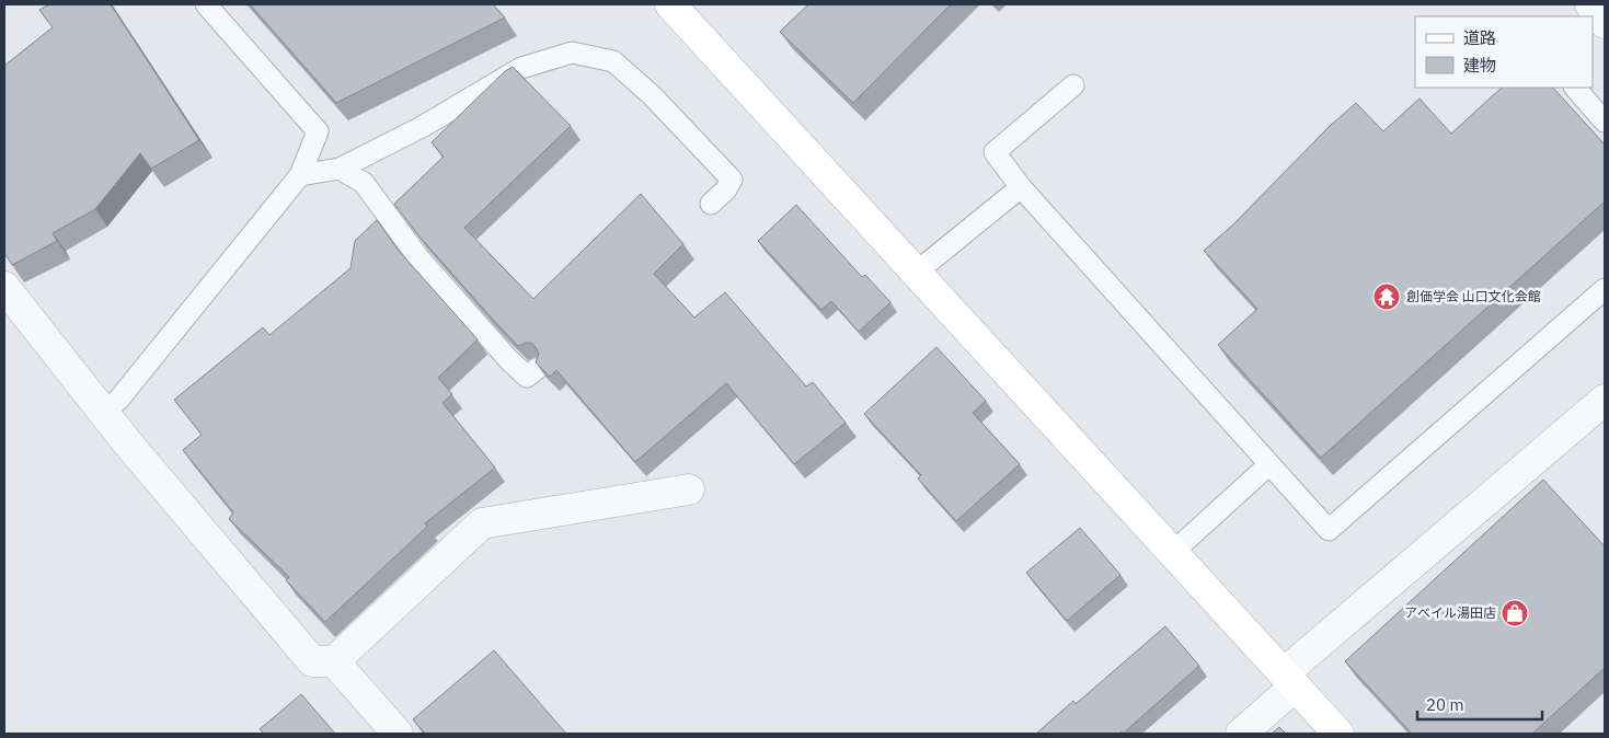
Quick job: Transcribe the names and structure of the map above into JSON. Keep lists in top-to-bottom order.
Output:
{
  "places": {
    "temple": ["創価学会 山口文化会館"],
    "shop": ["アベイル湯田店"]
  },
  "legend": ["道路", "建物"],
  "scale_bar": "20 m"
}
